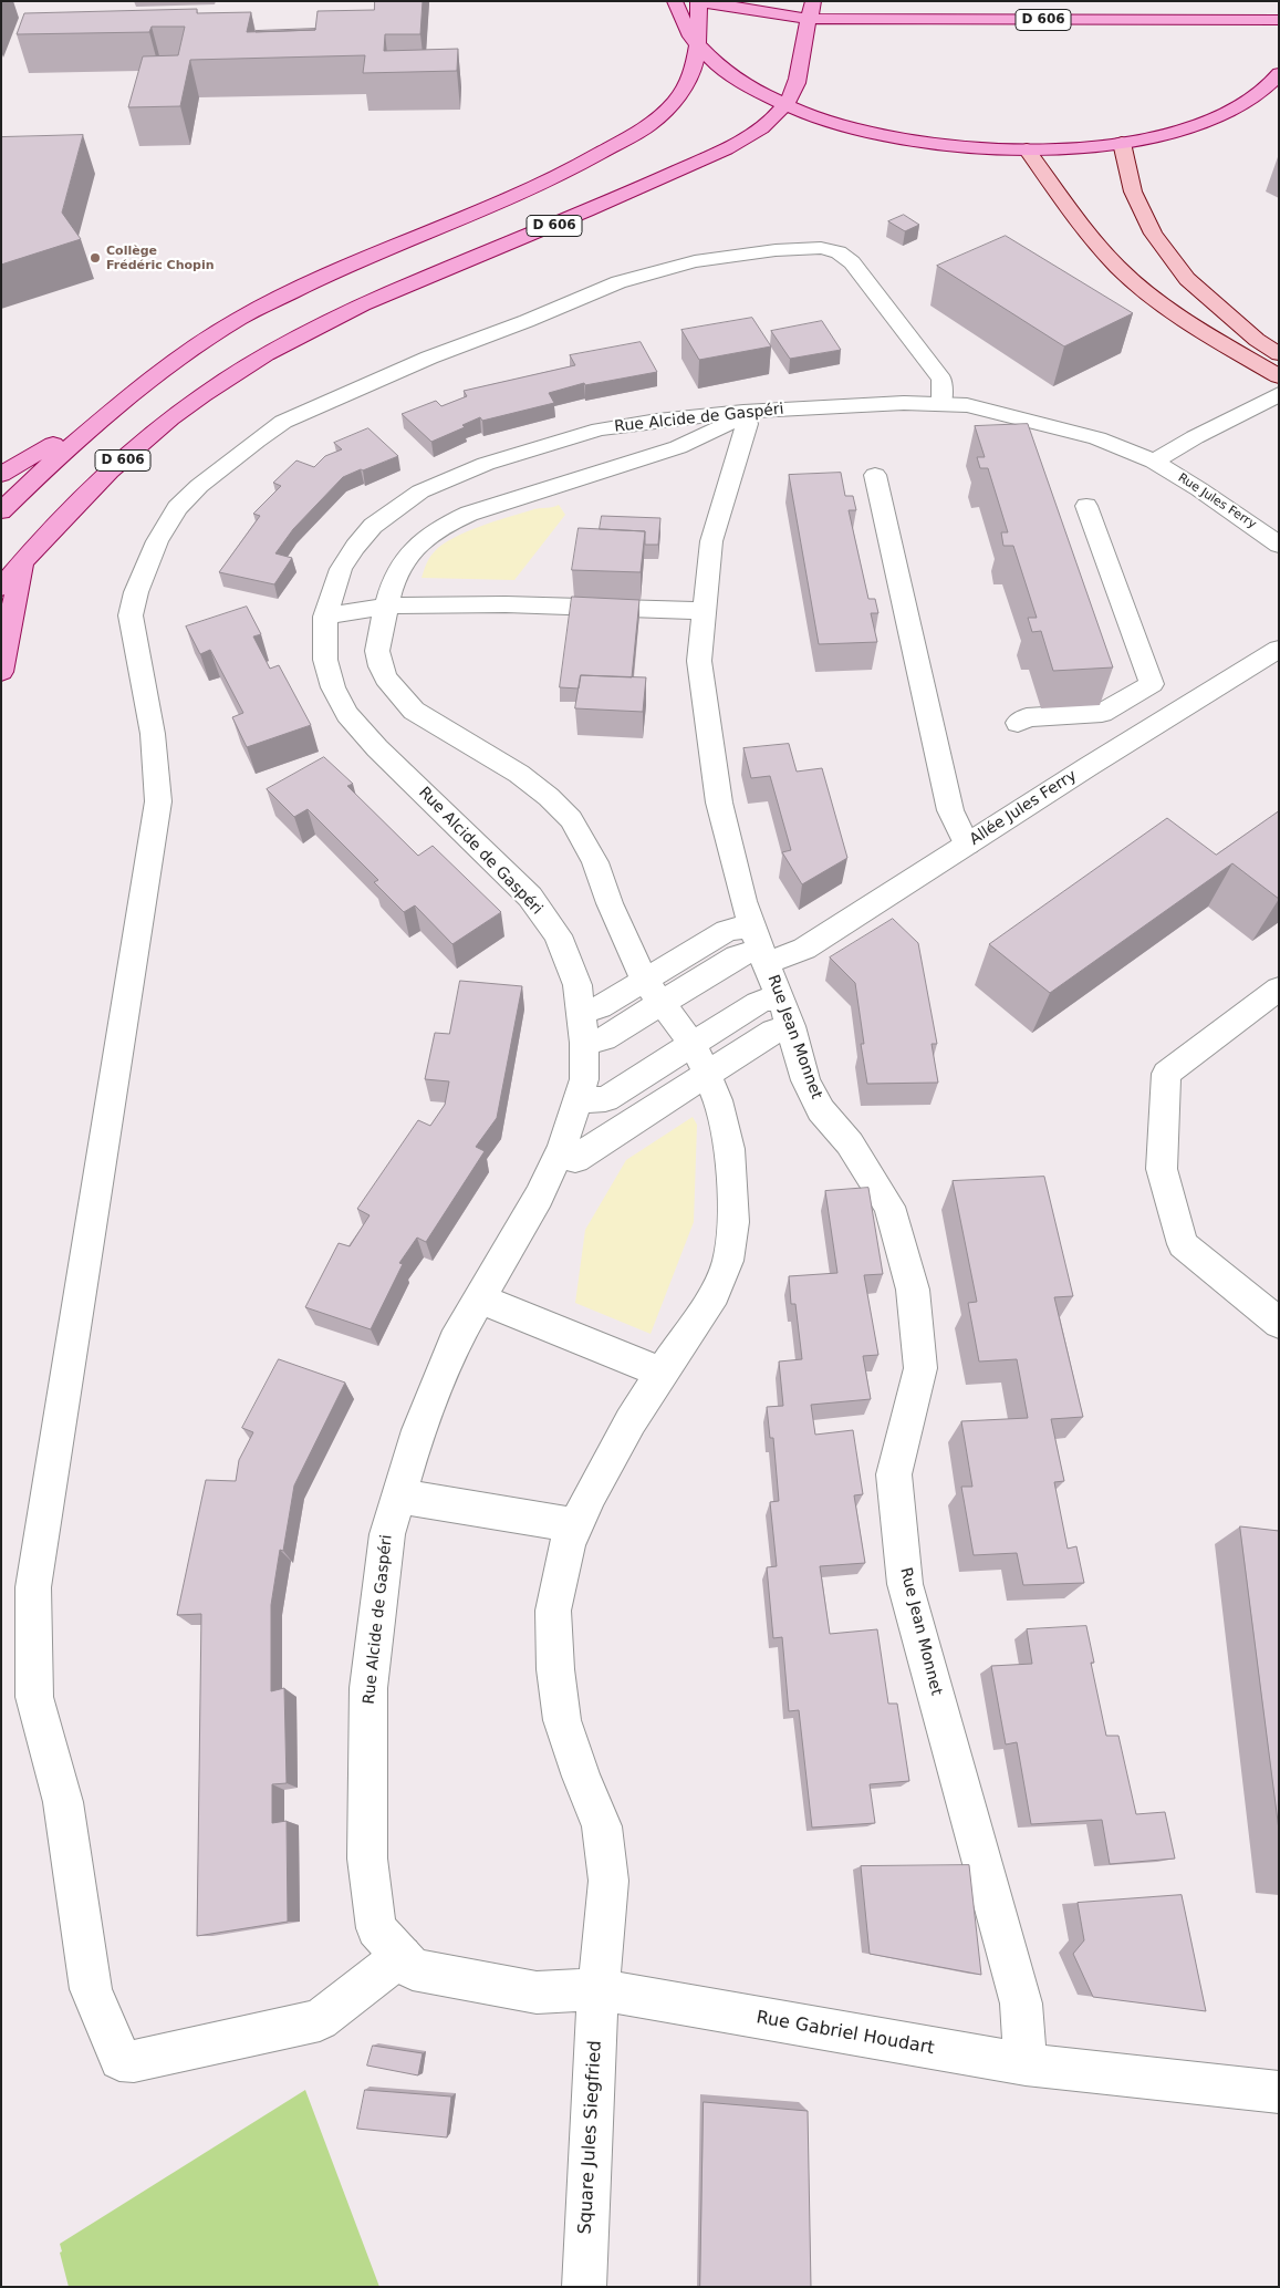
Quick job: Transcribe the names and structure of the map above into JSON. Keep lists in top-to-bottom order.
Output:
{
  "streets": {
    "main road": ["D 606"],
    "street": [
      "Rue Alcide de Gaspéri",
      "Rue Jules Ferry",
      "Allée Jules Ferry",
      "Rue Jean Monnet",
      "Rue Gabriel Houdart",
      "Square Jules Siegfried"
    ]
  },
  "crossings": [
    ["Rue Alcide de Gaspéri", "Rue Jules Ferry"],
    ["Rue Alcide de Gaspéri", "Rue Jean Monnet"],
    ["Rue Alcide de Gaspéri", "Rue Gabriel Houdart"],
    ["Rue Alcide de Gaspéri", "Square Jules Siegfried"],
    ["Allée Jules Ferry", "Rue Jean Monnet"],
    ["Allée Jules Ferry", "Square Jules Siegfried"],
    ["Rue Jean Monnet", "Rue Gabriel Houdart"],
    ["Rue Jean Monnet", "Square Jules Siegfried"],
    ["Rue Gabriel Houdart", "Square Jules Siegfried"]
  ],
  "places": ["Collège Frédéric Chopin"]
}
